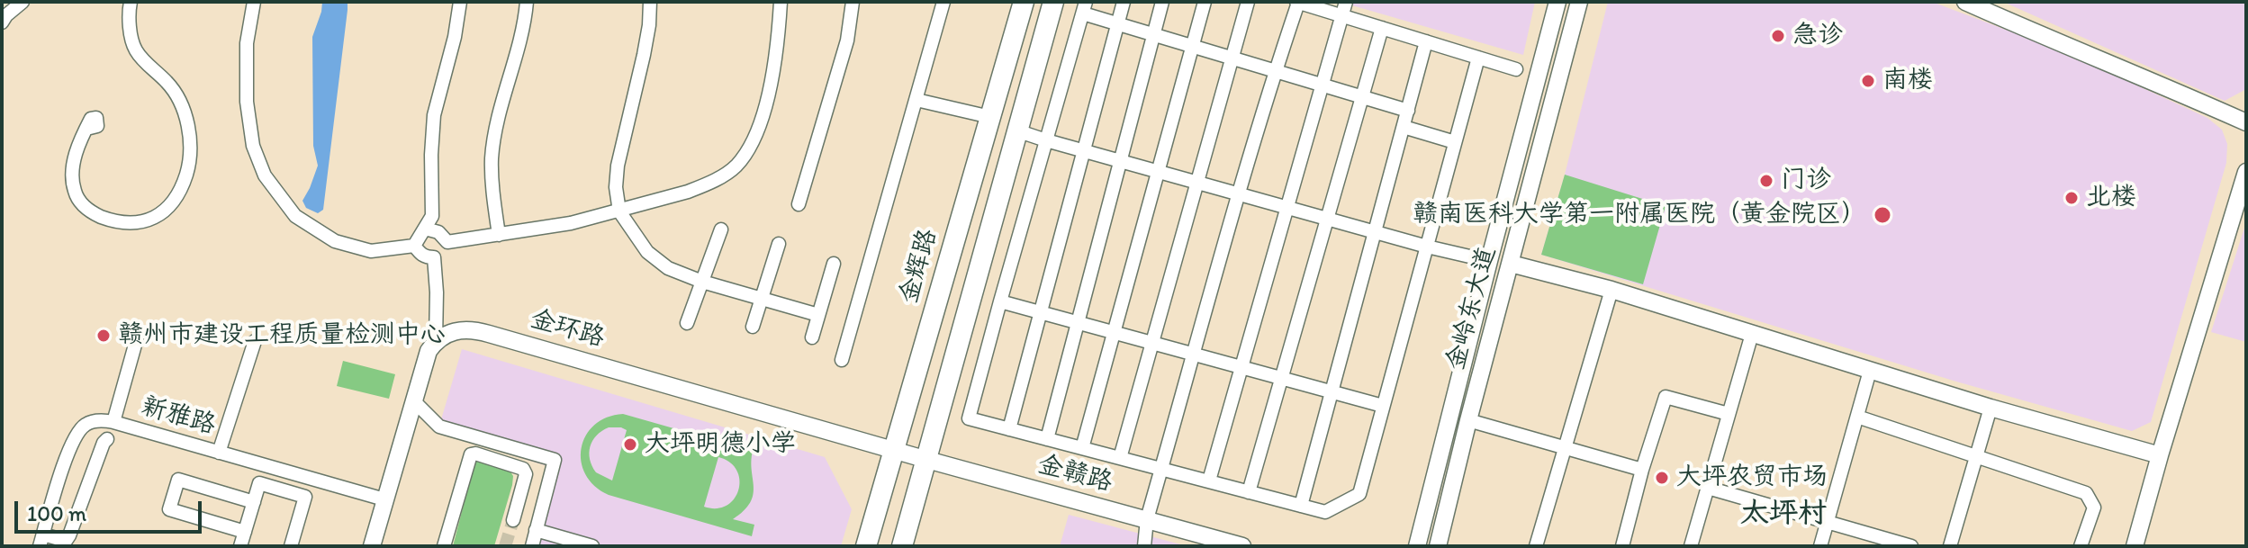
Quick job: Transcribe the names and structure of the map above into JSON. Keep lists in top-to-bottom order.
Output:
{
  "streets": {
    "main road": ["金辉路"],
    "street": [
      "金岭东大道",
      "金环路",
      "新雅路",
      "金赣路"
    ]
  },
  "crossings": [
    ["金辉路", "金环路"],
    ["金辉路", "金赣路"],
    ["金环路", "金赣路"]
  ],
  "districts": ["太坪村"],
  "places": [
    "急诊",
    "南楼",
    "门诊",
    "北楼",
    "赣南医科大学第一附属医院（黄金院区）",
    "赣州市建设工程质量检测中心",
    "大坪明德小学",
    "大坪农贸市场"
  ],
  "scale_bar": "100 m"
}
